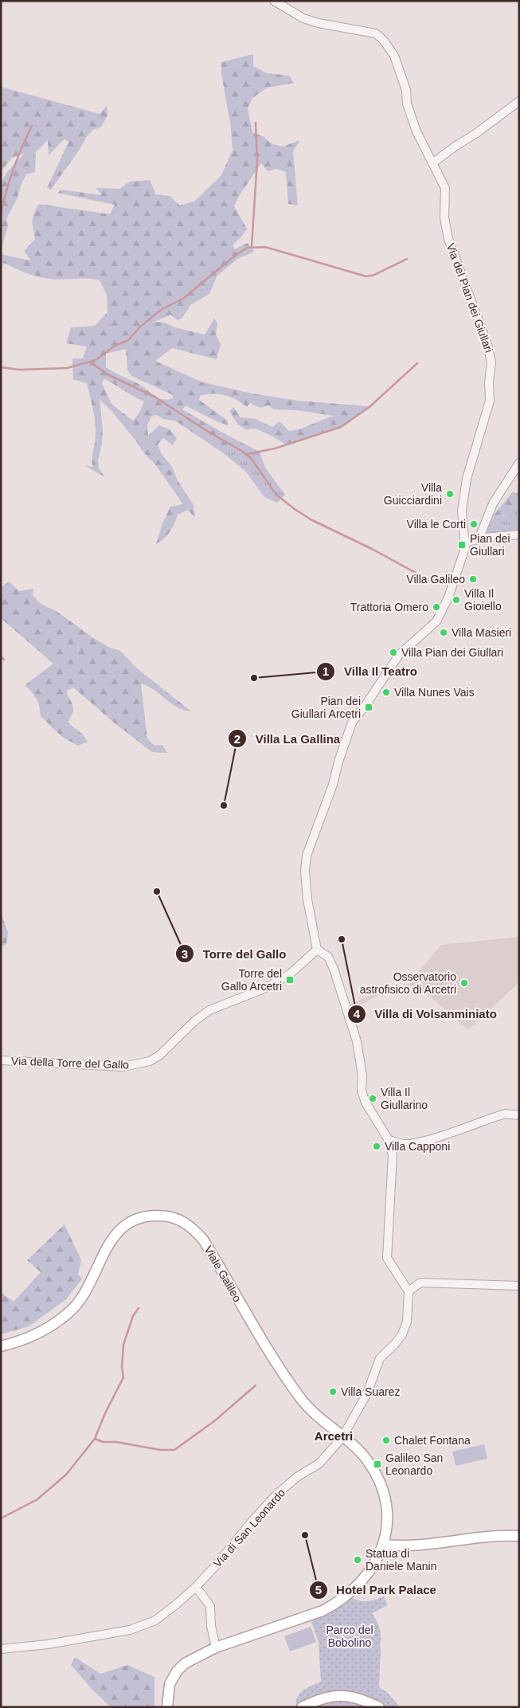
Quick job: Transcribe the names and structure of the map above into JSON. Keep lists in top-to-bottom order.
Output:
{
  "streets": {
    "main road": ["Viale Galileo"],
    "street": ["Via del Pian dei Giullari", "Via della Torre del Gallo", "Via di San Leonardo"]
  },
  "crossings": [
    ["Via del Pian dei Giullari", "Via della Torre del Gallo"],
    ["Viale Galileo", "Via di San Leonardo"]
  ],
  "districts": ["Arcetri"],
  "parks": ["Parco del Bobolino"],
  "places": {
    "other": [
      "Villa Guicciardini",
      "Villa le Corti",
      "Villa Galileo",
      "Villa Il Gioiello",
      "Trattoria Omero",
      "Villa Masieri",
      "Villa Pian dei Giullari",
      "Villa Il Teatro",
      "Villa Nunes Vais",
      "Villa La Gallina",
      "Torre del Gallo",
      "Villa di Volsanminiato",
      "Osservatorio astrofisico di Arcetri",
      "Villa Il Giullarino",
      "Villa Capponi",
      "Villa Suarez",
      "Chalet Fontana",
      "Hotel Park Palace",
      "Statua di Daniele Manin"
    ],
    "transit": [
      "Pian dei Giullari",
      "Pian dei Giullari Arcetri",
      "Torre del Gallo Arcetri",
      "Galileo San Leonardo"
    ]
  }
}
